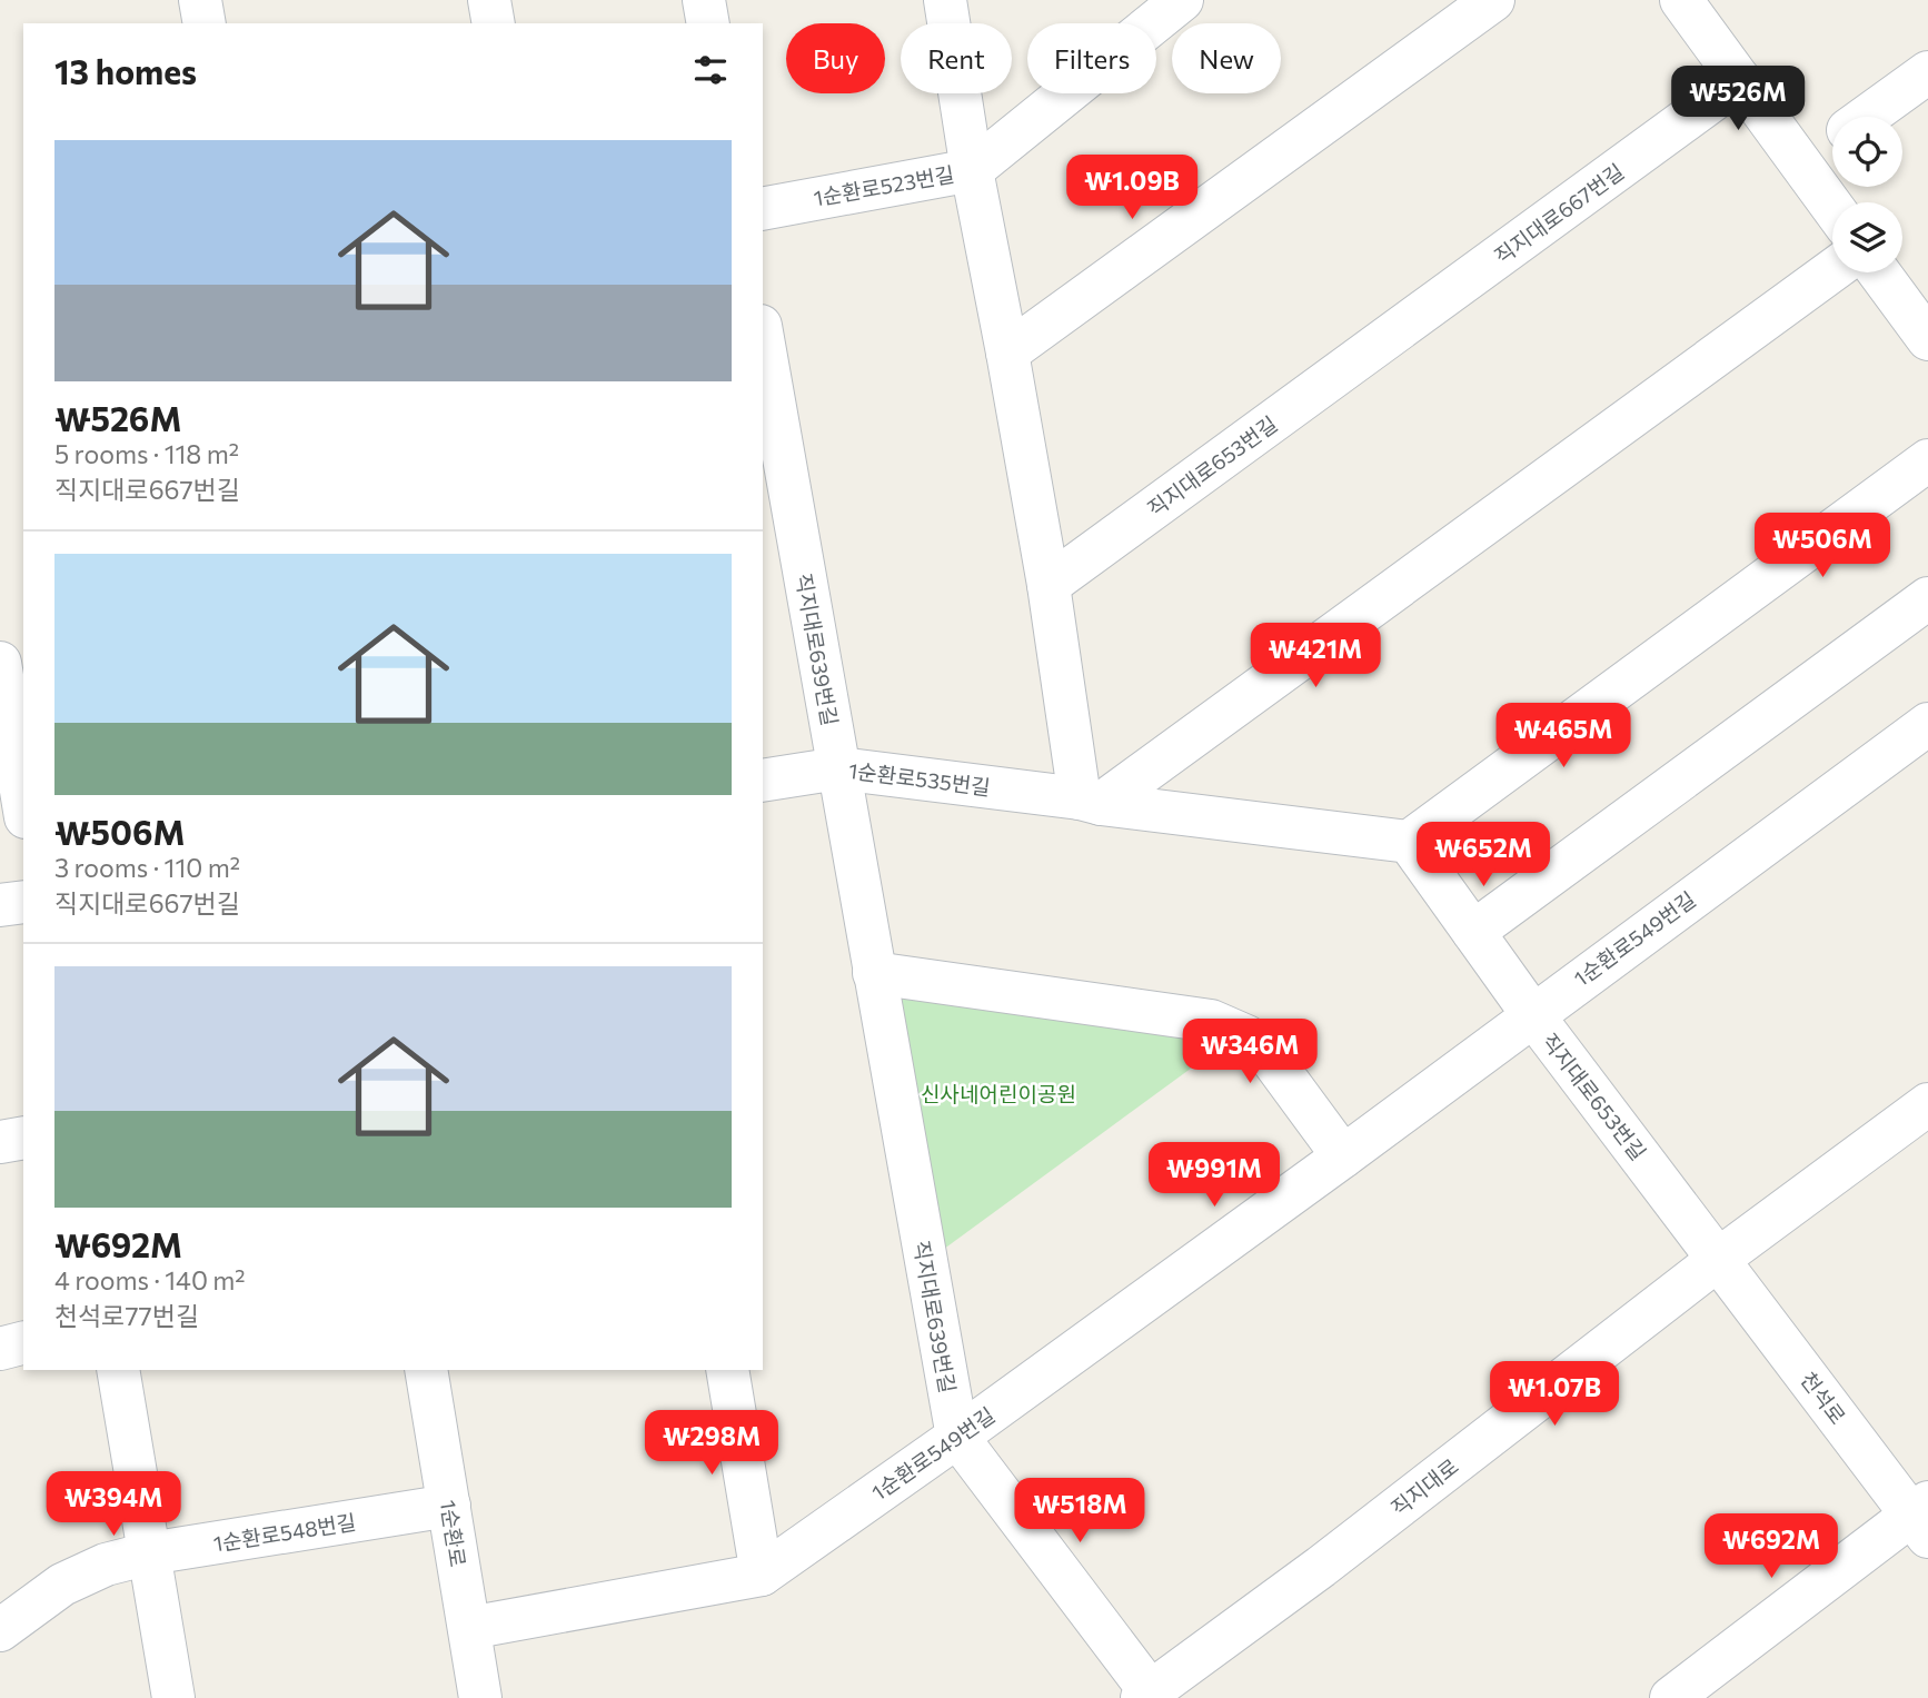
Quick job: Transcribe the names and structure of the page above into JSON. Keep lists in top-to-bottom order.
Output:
{
  "streets": {
    "street": [
      "1순환로523번길",
      "직지대로667번길",
      "직지대로653번길",
      "직지대로639번길",
      "1순환로535번길",
      "1순환로549번길",
      "천석로",
      "직지대로",
      "1순환로548번길",
      "1순환로"
    ]
  },
  "crossings": [
    ["직지대로667번길", "직지대로653번길"],
    ["직지대로653번길", "1순환로549번길"],
    ["직지대로653번길", "천석로"],
    ["직지대로653번길", "직지대로"],
    ["직지대로639번길", "1순환로535번길"],
    ["직지대로639번길", "1순환로549번길"],
    ["직지대로639번길", "직지대로"],
    ["1순환로549번길", "1순환로"],
    ["천석로", "직지대로"],
    ["1순환로548번길", "1순환로"]
  ],
  "parks": ["신사네어린이공원"],
  "page": {
    "chip": [
      "Buy",
      "Rent",
      "Filters",
      "New"
    ],
    "heading": "13 homes",
    "price": [
      "₩526M",
      "₩1.09B",
      "₩506M",
      "₩421M",
      "₩465M",
      "₩652M",
      "₩346M",
      "₩991M",
      "₩1.07B",
      "₩298M",
      "₩394M",
      "₩518M",
      "₩692M"
    ],
    "list": [
      {
        "name": "₩526M",
        "note": "5 rooms · 118 m² · 직지대로667번길"
      },
      {
        "name": "₩506M",
        "note": "3 rooms · 110 m² · 직지대로667번길"
      },
      {
        "name": "₩692M",
        "note": "4 rooms · 140 m² · 천석로77번길"
      }
    ]
  }
}
